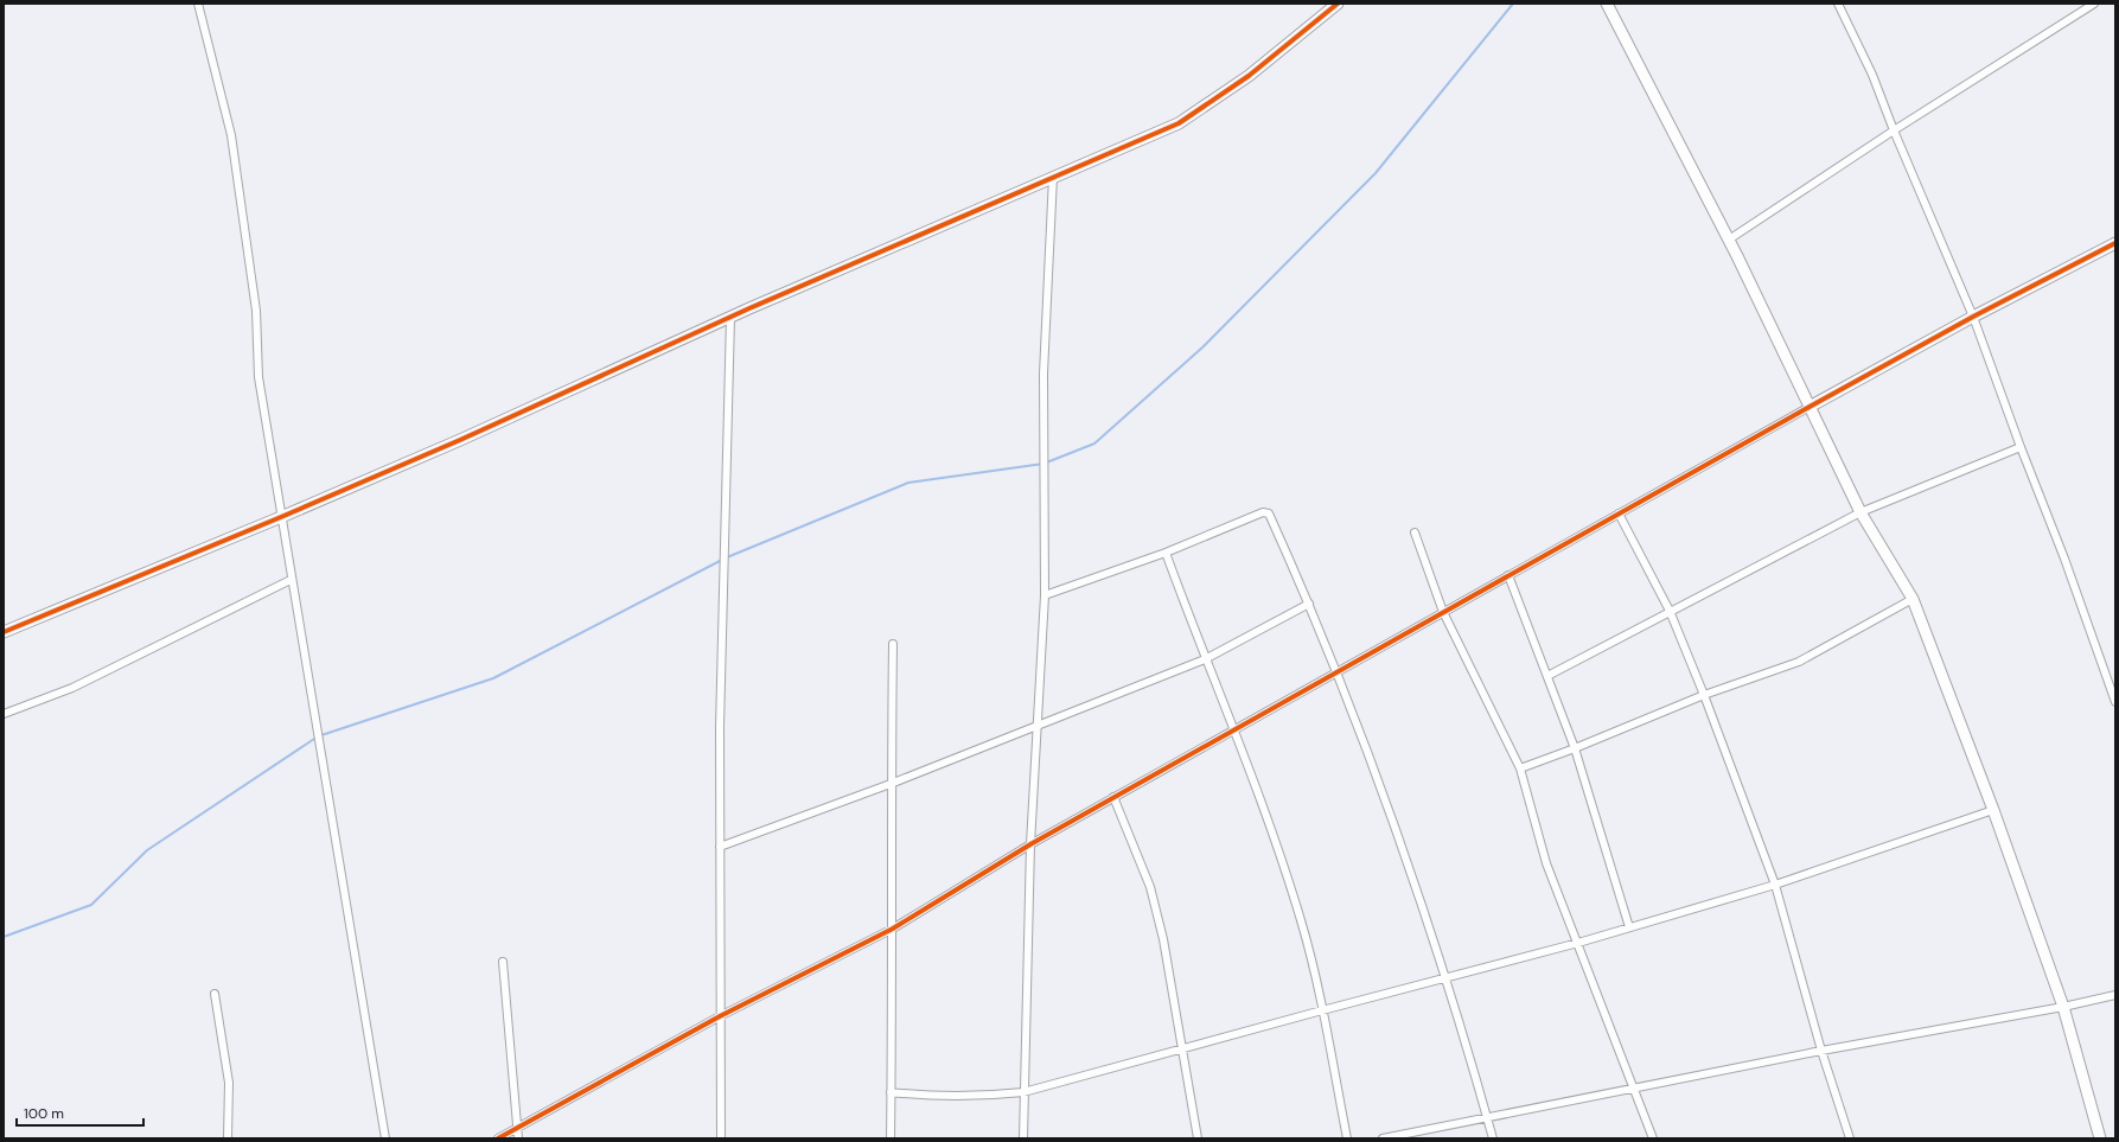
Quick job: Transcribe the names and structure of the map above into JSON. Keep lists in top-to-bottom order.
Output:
{
  "scale_bar": "100 m"
}
